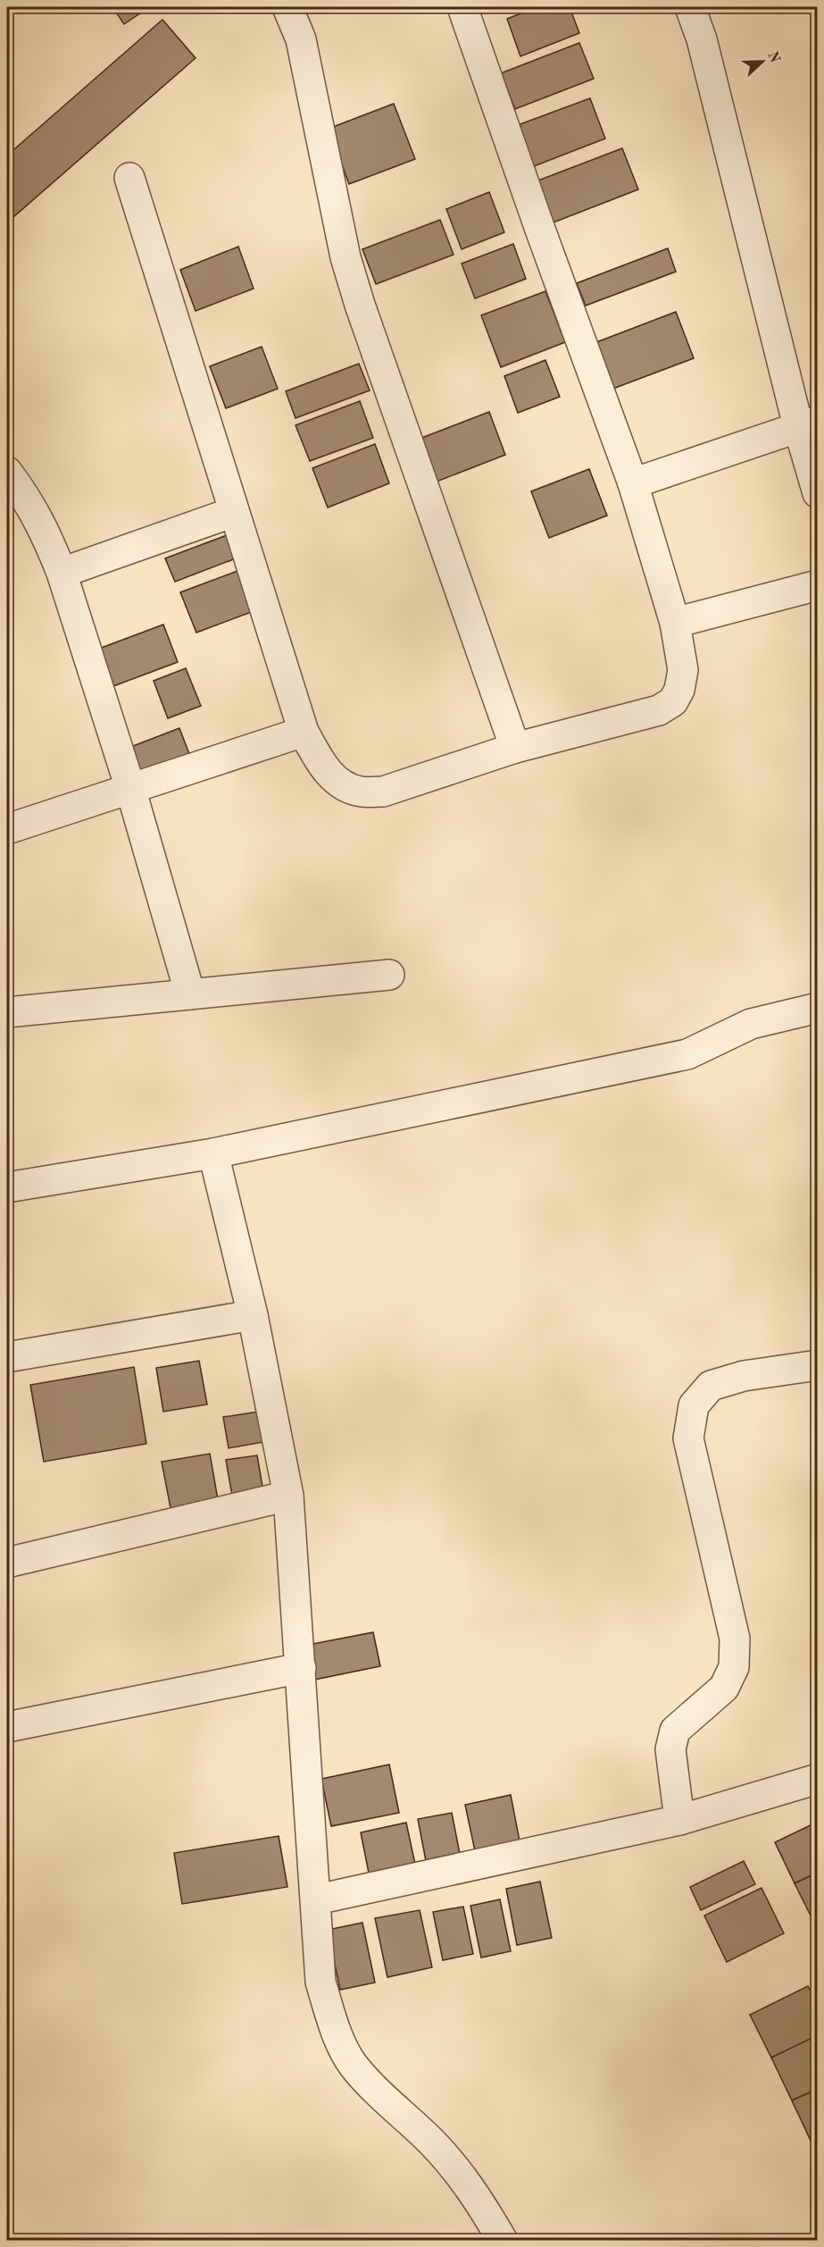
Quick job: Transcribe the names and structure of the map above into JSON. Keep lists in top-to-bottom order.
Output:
{
  "north": "right"
}
